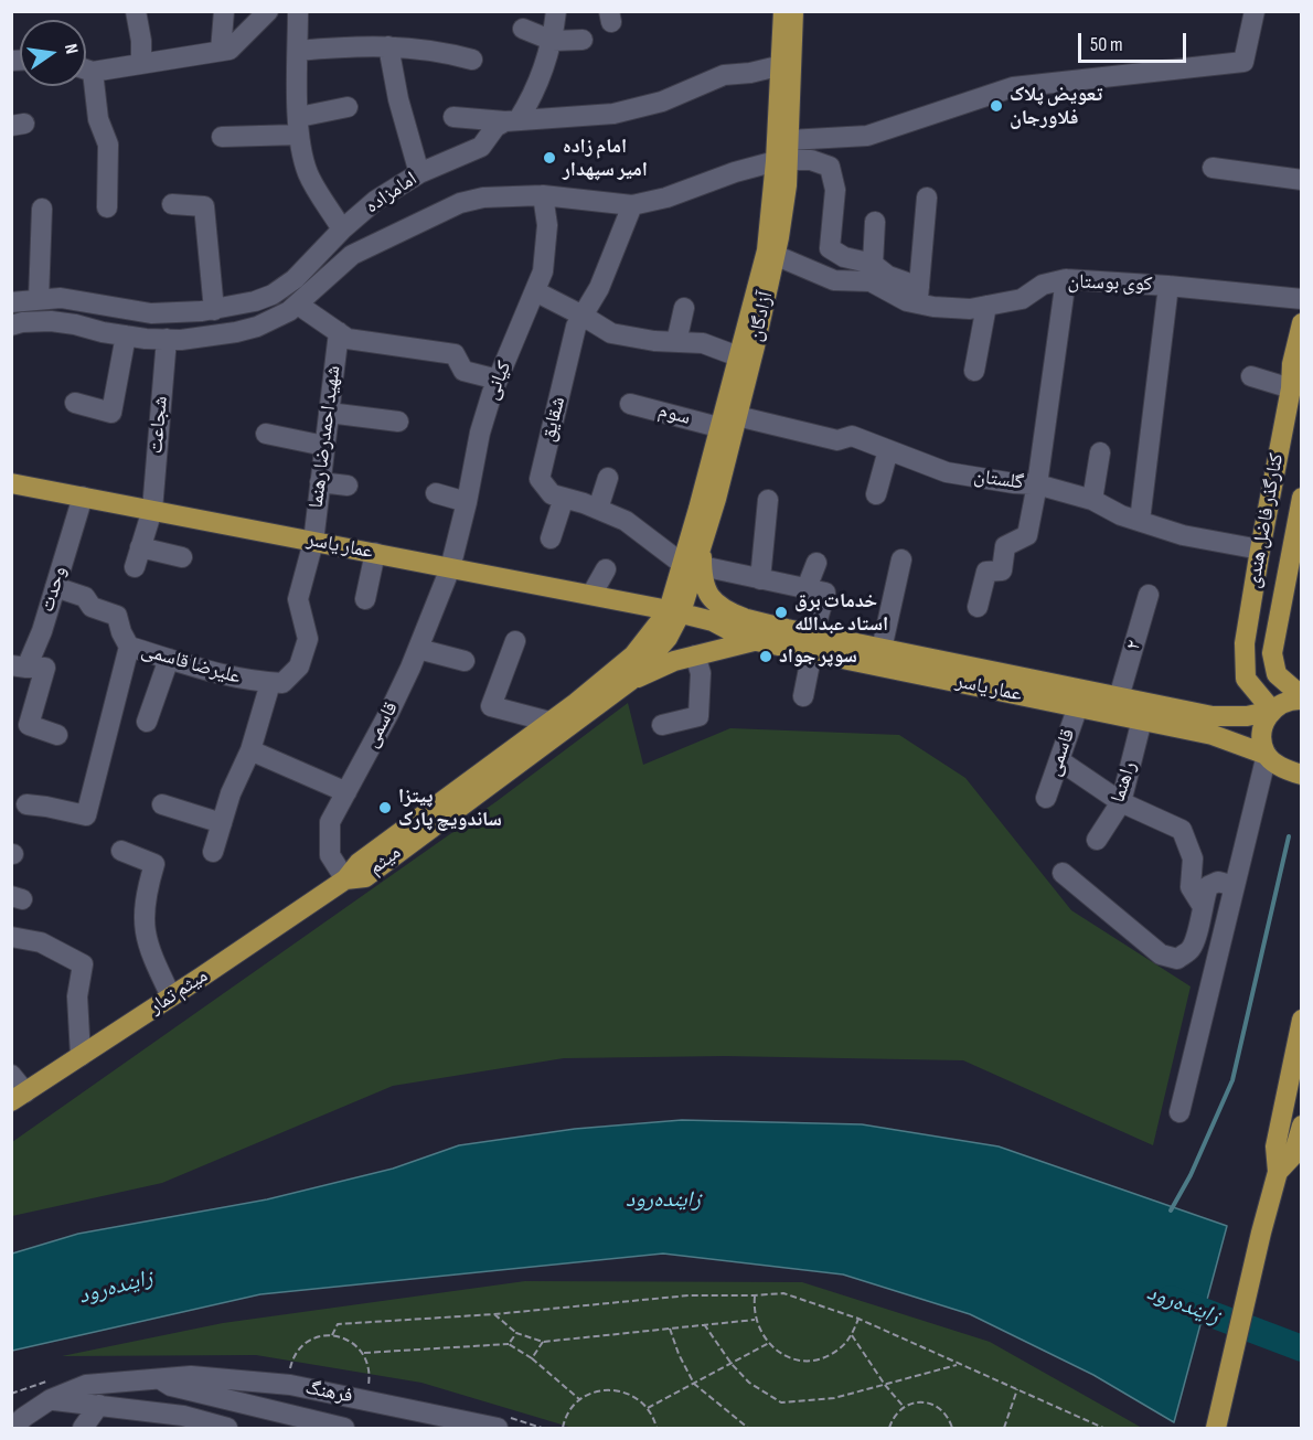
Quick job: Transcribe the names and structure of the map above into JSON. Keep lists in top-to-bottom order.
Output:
{
  "streets": {
    "main road": [
      "آزادگان",
      "کنارگذر فاضل هندی",
      "عمار یاسر",
      "میثم",
      "میثم تمار"
    ],
    "street": [
      "امامزاده",
      "کوی بوستان",
      "کیانی",
      "سوم",
      "شقایق",
      "شجاعت",
      "شهید احمدرضا رهنما",
      "گلستان",
      "وحدت",
      "۲",
      "علیرضا قاسمی",
      "قاسمی",
      "راهنما",
      "فرهنگ"
    ]
  },
  "crossings": [
    ["امامزاده", "آزادگان"],
    ["امامزاده", "کیانی"],
    ["امامزاده", "شقایق"],
    ["امامزاده", "شجاعت"],
    ["کوی بوستان", "آزادگان"],
    ["آزادگان", "سوم"],
    ["آزادگان", "شقایق"],
    ["آزادگان", "گلستان"],
    ["آزادگان", "عمار یاسر"],
    ["آزادگان", "میثم"],
    ["کیانی", "عمار یاسر"],
    ["کیانی", "قاسمی"],
    ["شجاعت", "عمار یاسر"],
    ["شهید احمدرضا رهنما", "عمار یاسر"],
    ["گلستان", "کنارگذر فاضل هندی"],
    ["کنارگذر فاضل هندی", "عمار یاسر"],
    ["عمار یاسر", "وحدت"],
    ["عمار یاسر", "۲"],
    ["عمار یاسر", "قاسمی"],
    ["عمار یاسر", "راهنما"],
    ["عمار یاسر", "میثم"],
    ["وحدت", "علیرضا قاسمی"],
    ["قاسمی", "میثم"],
    ["قاسمی", "میثم تمار"],
    ["میثم", "میثم تمار"]
  ],
  "water": ["زاینده‌رود"],
  "places": [
    "تعویض پلاک فلاورجان",
    "امام زاده امیر سپهدار",
    "خدمات برق استاد عبدالله",
    "سوپر جواد",
    "پیتزا ساندویچ پارک"
  ],
  "scale_bar": "50 m",
  "north": "right"
}
